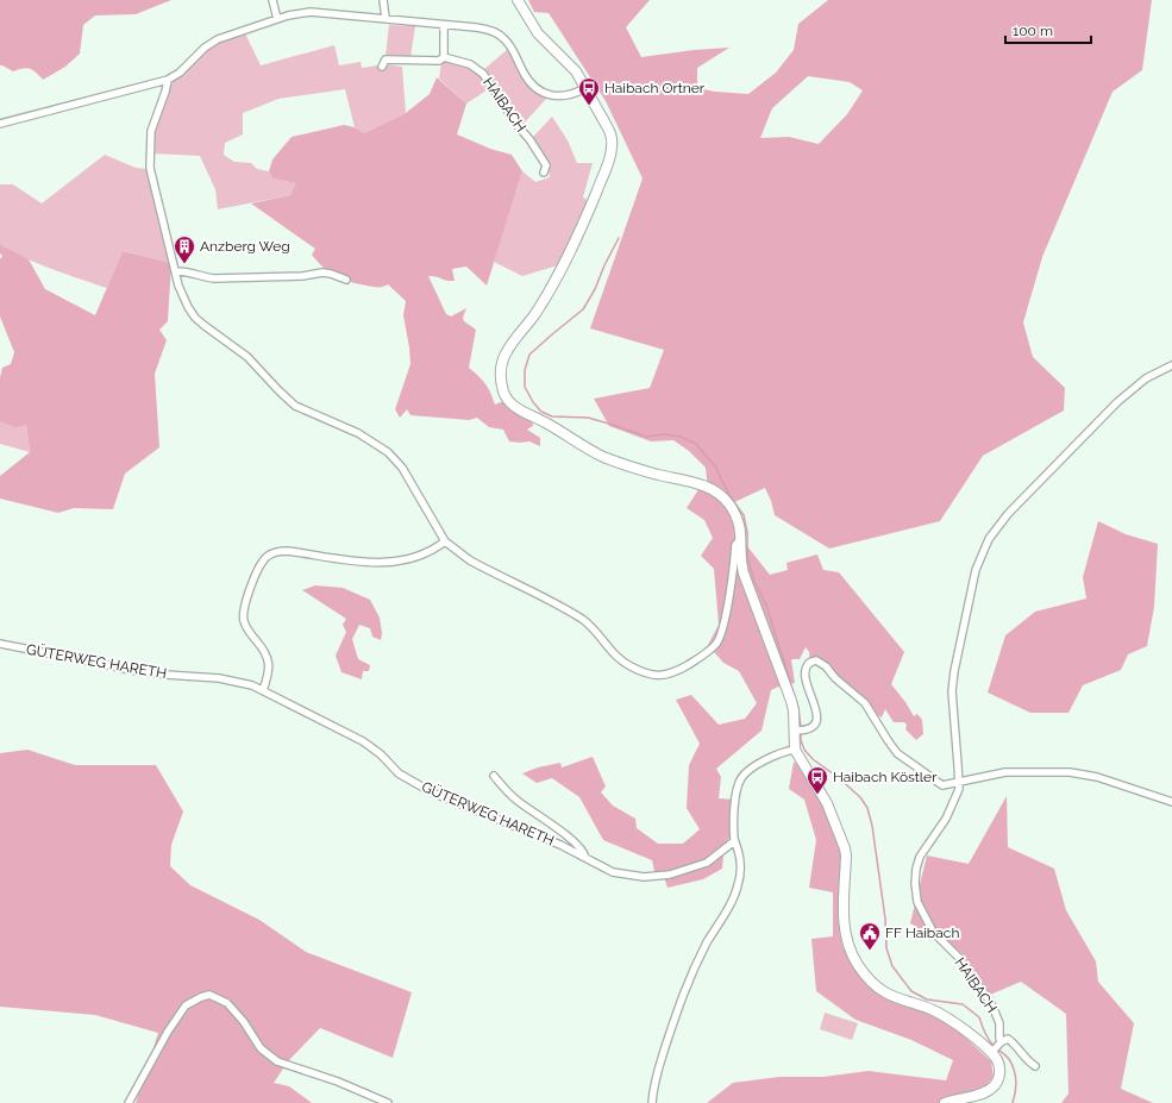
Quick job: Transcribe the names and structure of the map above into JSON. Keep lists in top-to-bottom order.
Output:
{
  "streets": {
    "street": ["HAIBACH", "GÜTERWEG HARETH"]
  },
  "places": {
    "bus stop": ["Haibach Ortner", "Haibach Köstler"],
    "building": ["Anzberg Weg"],
    "public building": ["FF Haibach"]
  },
  "scale_bar": "100 m"
}
